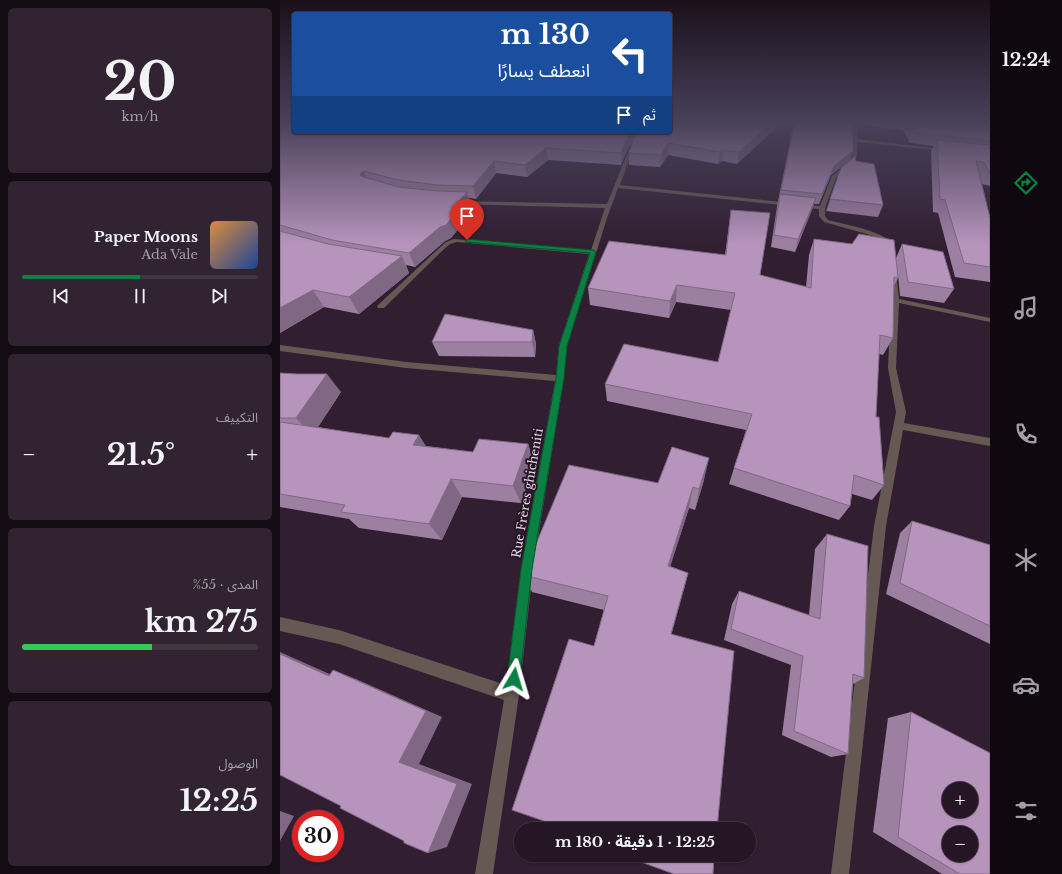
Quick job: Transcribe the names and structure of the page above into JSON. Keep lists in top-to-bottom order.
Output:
{
  "streets": {
    "street": ["Rue Frères ghicheniti"]
  },
  "page": {
    "tabs": "12:24",
    "tile": [
      ["20", "km/h"],
      "التكييف",
      ["المدى · 55%", "275 km"],
      ["الوصول", "12:25"]
    ],
    "turn": ["130 m", "انعطف يسارًا"],
    "then": "ثم",
    "song": ["Paper Moons", "Ada Vale"],
    "heat": ["−", "21.5°", "+"],
    "map_buttons": ["+", "−"],
    "limit": "30",
    "trip": "12:25 · 1 دقيقة · 180 m"
  }
}
